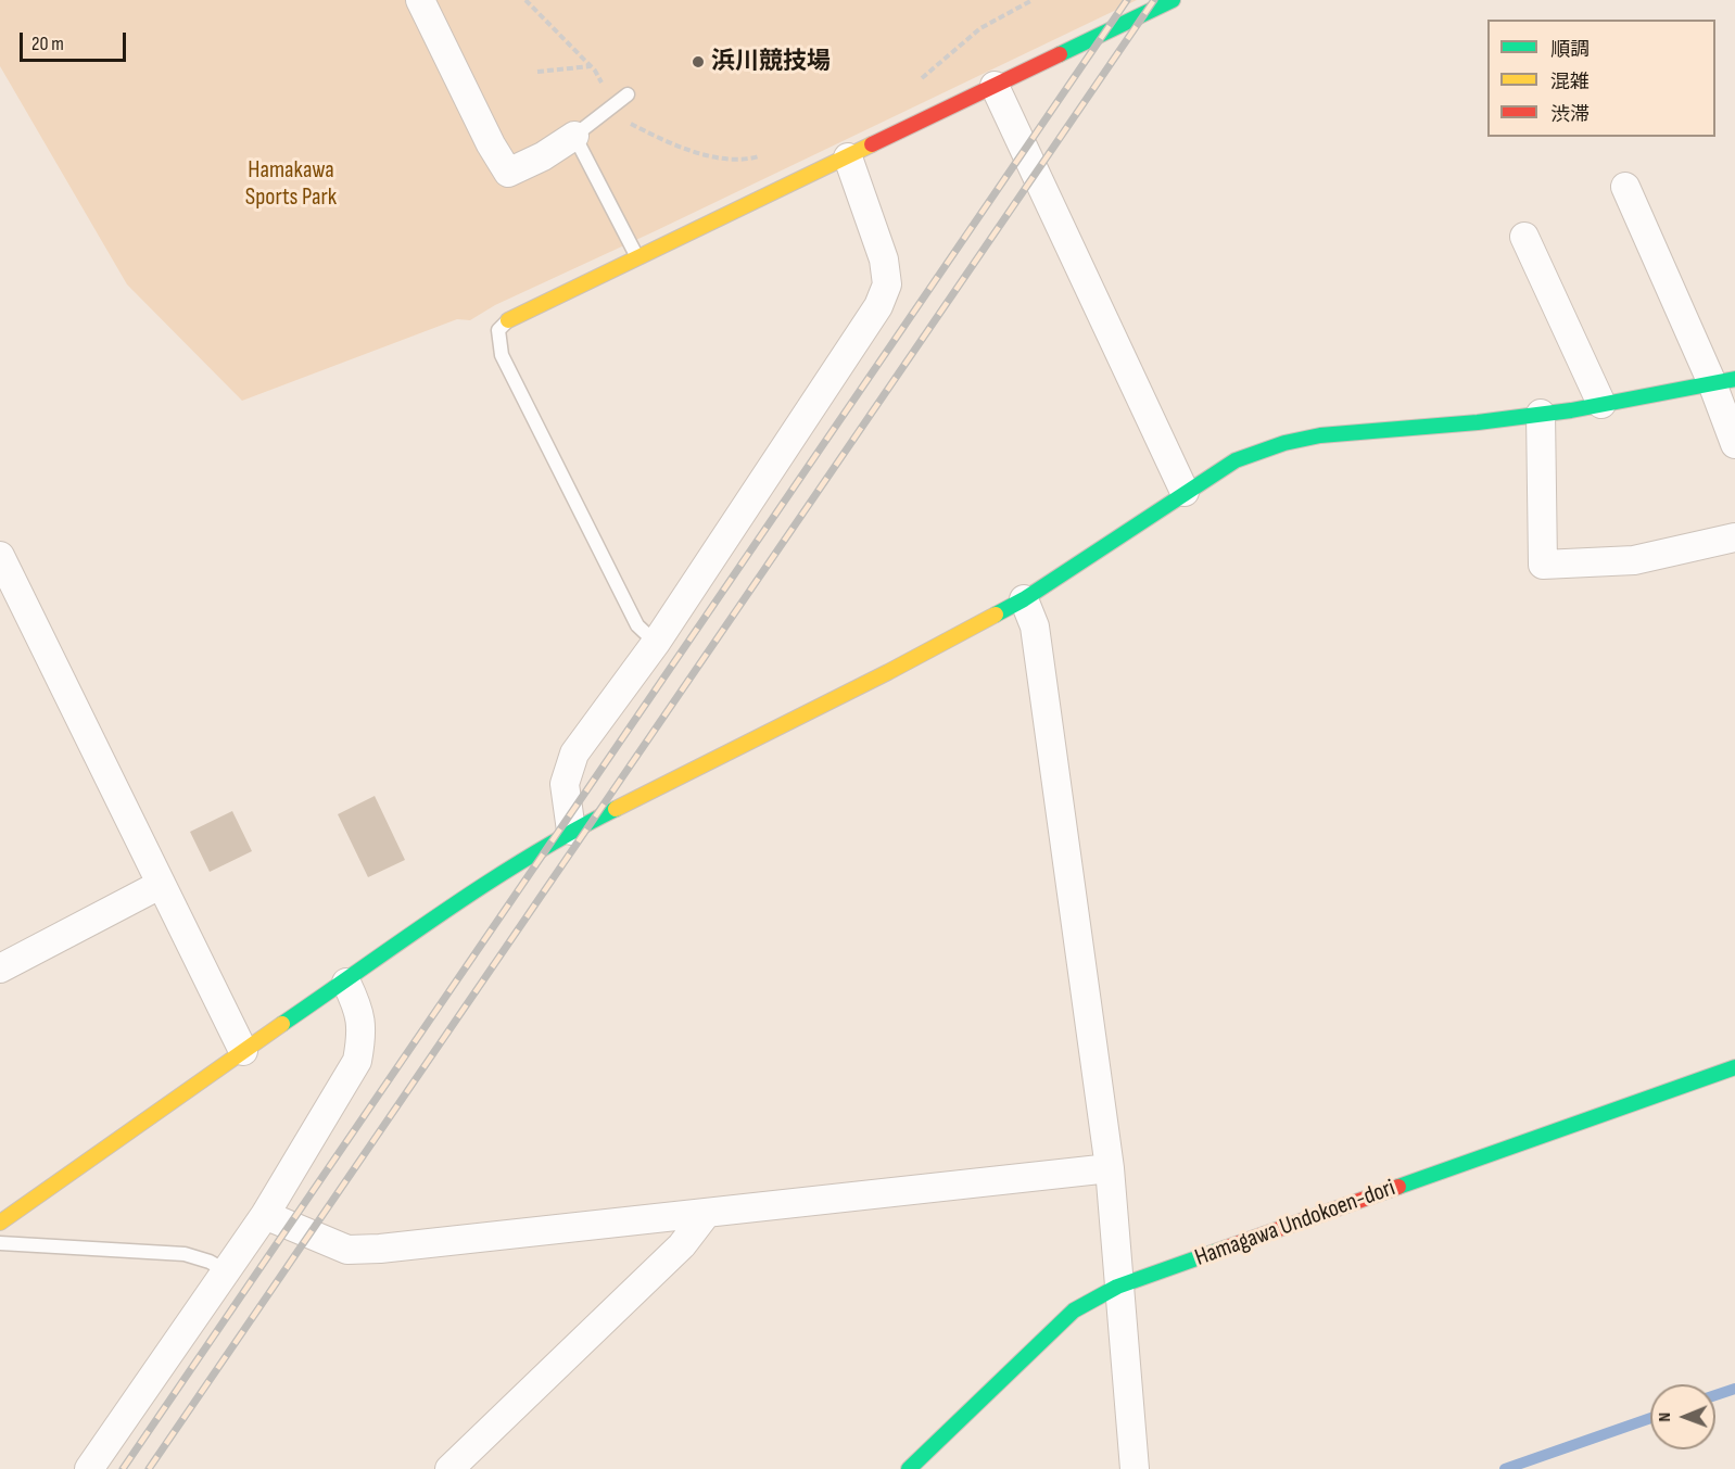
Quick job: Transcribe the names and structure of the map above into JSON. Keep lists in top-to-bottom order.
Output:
{
  "streets": {
    "street": ["Hamagawa Undokoen-dori"]
  },
  "parks": ["Hamakawa Sports Park"],
  "places": ["浜川競技場"],
  "legend": ["順調", "混雑", "渋滞"],
  "scale_bar": "20 m",
  "north": "left"
}
